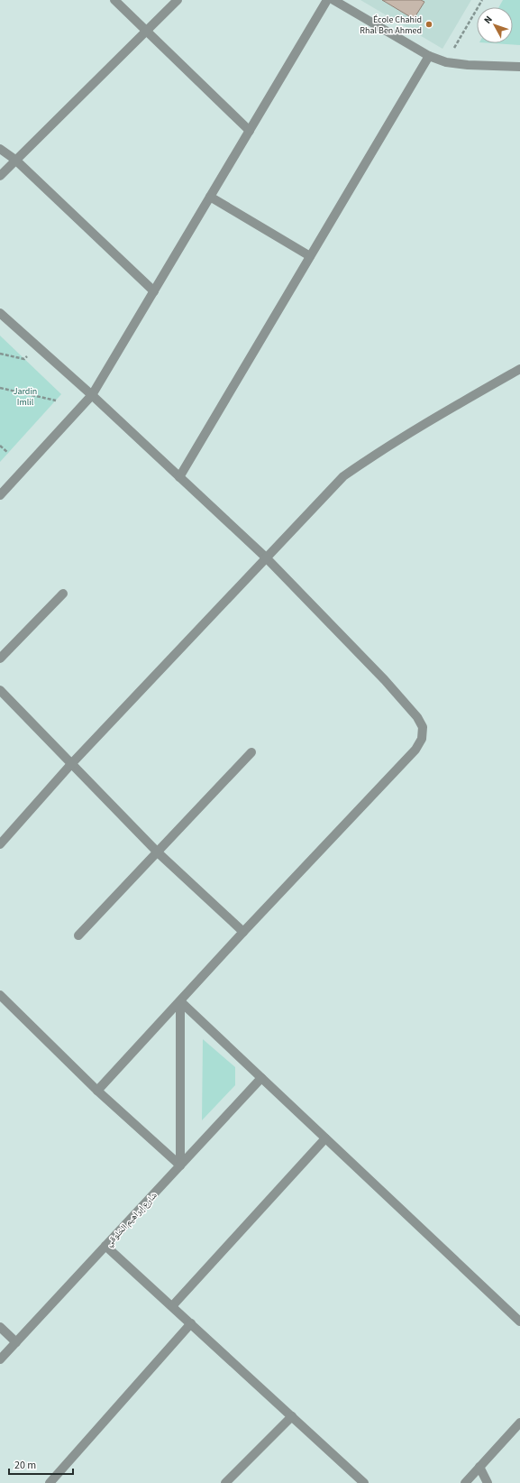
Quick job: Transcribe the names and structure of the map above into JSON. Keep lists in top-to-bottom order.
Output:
{
  "streets": {
    "street": ["شارع إبراهيم الخلوقي"]
  },
  "parks": ["Jardin Imlil"],
  "places": ["École Chahid Rhal Ben Ahmed"],
  "scale_bar": "20 m",
  "north": "top left"
}
